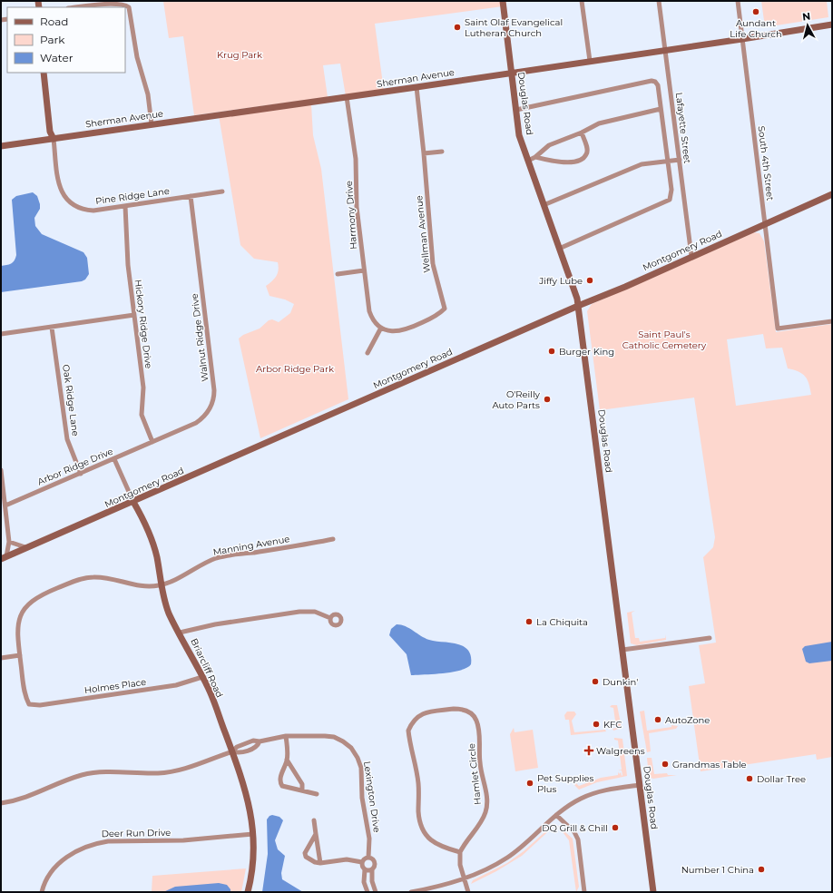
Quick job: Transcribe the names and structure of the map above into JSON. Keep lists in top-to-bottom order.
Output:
{
  "streets": {
    "street": [
      "Sherman Avenue",
      "Douglas Road",
      "Lafayette Street",
      "South 4th Street",
      "Pine Ridge Lane",
      "Harmony Drive",
      "Wellman Avenue",
      "Montgomery Road",
      "Hickory Ridge Drive",
      "Walnut Ridge Drive",
      "Oak Ridge Lane",
      "Arbor Ridge Drive",
      "Manning Avenue",
      "Briarcliff Road",
      "Holmes Place",
      "Hamlet Circle",
      "Lexington Drive",
      "Deer Run Drive"
    ]
  },
  "crossings": [
    ["Sherman Avenue", "Douglas Road"],
    ["Sherman Avenue", "Lafayette Street"],
    ["Sherman Avenue", "South 4th Street"],
    ["Sherman Avenue", "Pine Ridge Lane"],
    ["Sherman Avenue", "Harmony Drive"],
    ["Sherman Avenue", "Wellman Avenue"],
    ["Douglas Road", "Montgomery Road"],
    ["Lafayette Street", "Montgomery Road"],
    ["South 4th Street", "Montgomery Road"],
    ["Pine Ridge Lane", "Hickory Ridge Drive"],
    ["Pine Ridge Lane", "Walnut Ridge Drive"],
    ["Harmony Drive", "Wellman Avenue"],
    ["Montgomery Road", "Briarcliff Road"],
    ["Hickory Ridge Drive", "Walnut Ridge Drive"],
    ["Hickory Ridge Drive", "Arbor Ridge Drive"],
    ["Walnut Ridge Drive", "Arbor Ridge Drive"],
    ["Oak Ridge Lane", "Arbor Ridge Drive"],
    ["Arbor Ridge Drive", "Briarcliff Road"],
    ["Manning Avenue", "Briarcliff Road"],
    ["Manning Avenue", "Holmes Place"],
    ["Briarcliff Road", "Holmes Place"],
    ["Briarcliff Road", "Lexington Drive"],
    ["Briarcliff Road", "Deer Run Drive"]
  ],
  "parks": ["Krug Park", "Saint Paul's Catholic Cemetery", "Arbor Ridge Park"],
  "places": {
    "other": [
      "Aundant Life Church",
      "Saint Olaf Evangelical Lutheran Church",
      "Jiffy Lube",
      "Burger King",
      "O'Reilly Auto Parts",
      "La Chiquita",
      "Dunkin'",
      "AutoZone",
      "KFC",
      "Grandmas Table",
      "Dollar Tree",
      "Pet Supplies Plus",
      "DQ Grill & Chill",
      "Number 1 China"
    ],
    "health": ["Walgreens"]
  },
  "legend": ["Road", "Park", "Water"],
  "north": "top"
}
